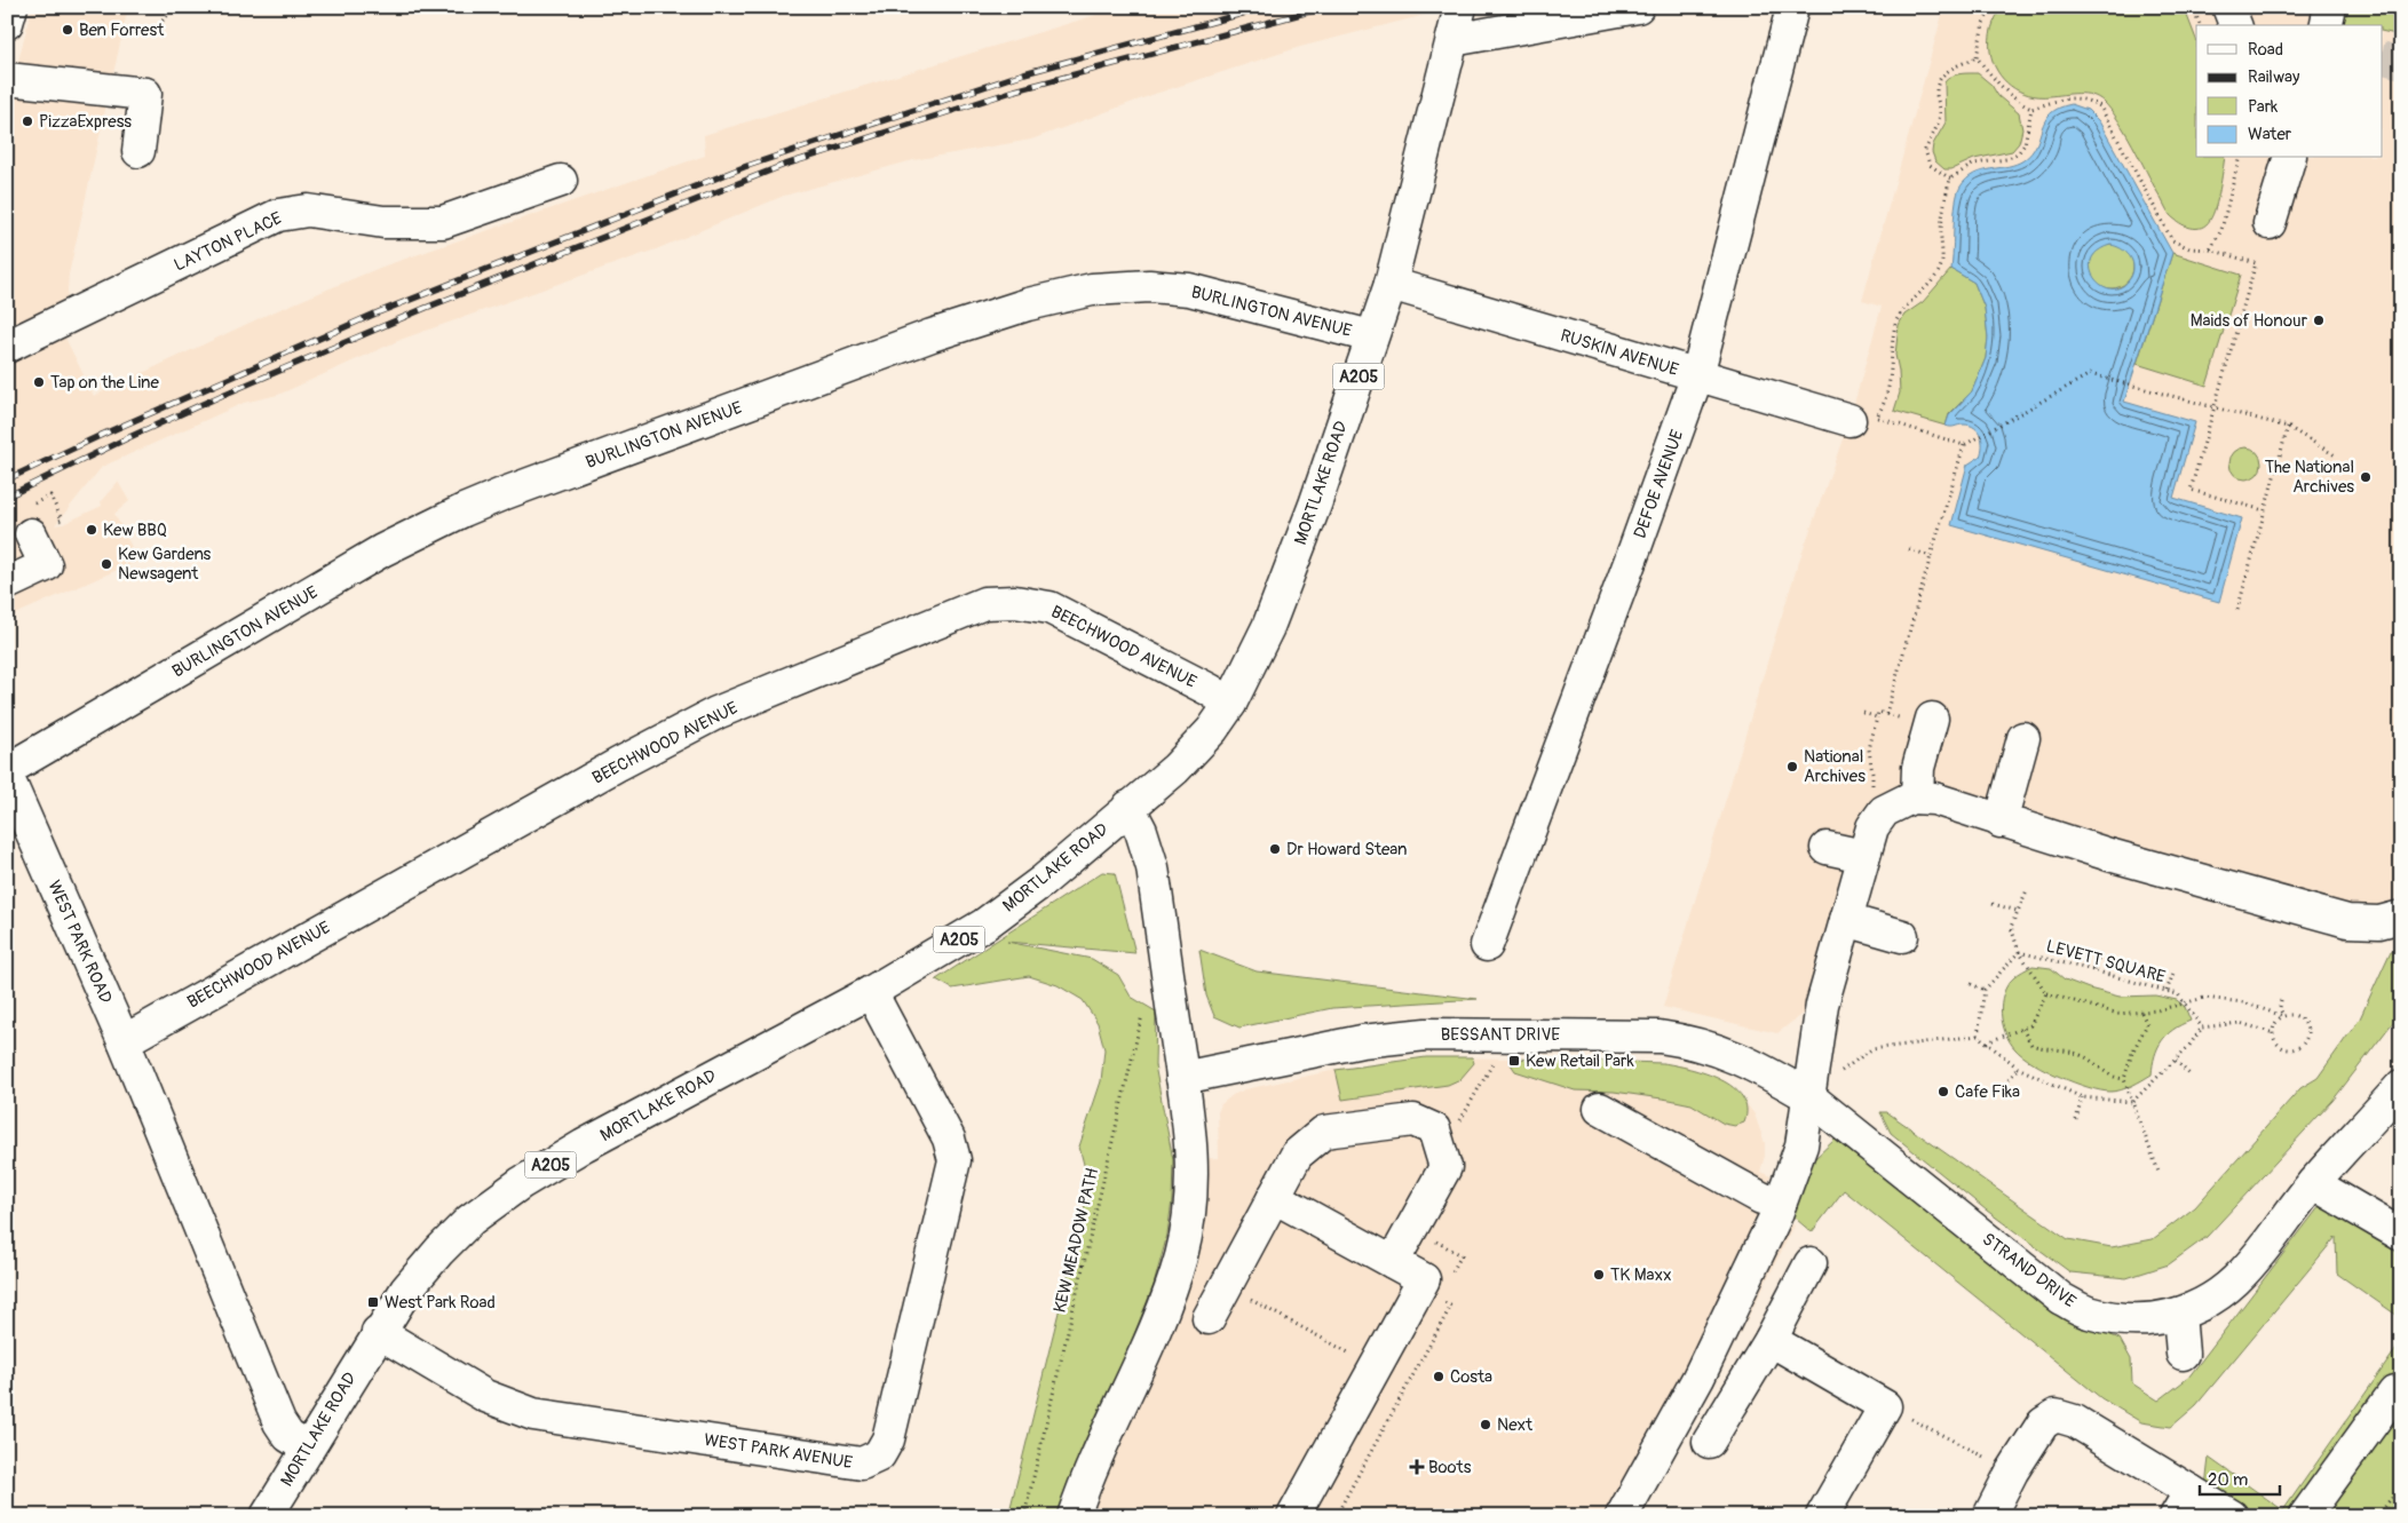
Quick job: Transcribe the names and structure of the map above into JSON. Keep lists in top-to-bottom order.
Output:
{
  "streets": {
    "main road": [
      "LAYTON PLACE",
      "BURLINGTON AVENUE",
      "RUSKIN AVENUE",
      "A205",
      "MORTLAKE ROAD",
      "DEFOE AVENUE",
      "BEECHWOOD AVENUE",
      "WEST PARK ROAD",
      "BESSANT DRIVE",
      "STRAND DRIVE",
      "WEST PARK AVENUE"
    ],
    "path": ["LEVETT SQUARE", "KEW MEADOW PATH"]
  },
  "crossings": [
    ["BURLINGTON AVENUE", "MORTLAKE ROAD"],
    ["RUSKIN AVENUE", "MORTLAKE ROAD"],
    ["RUSKIN AVENUE", "DEFOE AVENUE"],
    ["MORTLAKE ROAD", "BEECHWOOD AVENUE"],
    ["MORTLAKE ROAD", "WEST PARK ROAD"],
    ["MORTLAKE ROAD", "WEST PARK AVENUE"],
    ["BEECHWOOD AVENUE", "WEST PARK ROAD"],
    ["BESSANT DRIVE", "STRAND DRIVE"]
  ],
  "places": {
    "other": [
      "Ben Forrest",
      "PizzaExpress",
      "Maids of Honour",
      "Tap on the Line",
      "The National Archives",
      "Kew BBQ",
      "Kew Gardens Newsagent",
      "National Archives",
      "Dr Howard Stean",
      "Cafe Fika",
      "TK Maxx",
      "Costa",
      "Next"
    ],
    "transit": ["Kew Retail Park", "West Park Road"],
    "health": ["Boots"]
  },
  "legend": [
    "Road",
    "Railway",
    "Park",
    "Water"
  ],
  "scale_bar": "20 m"
}
